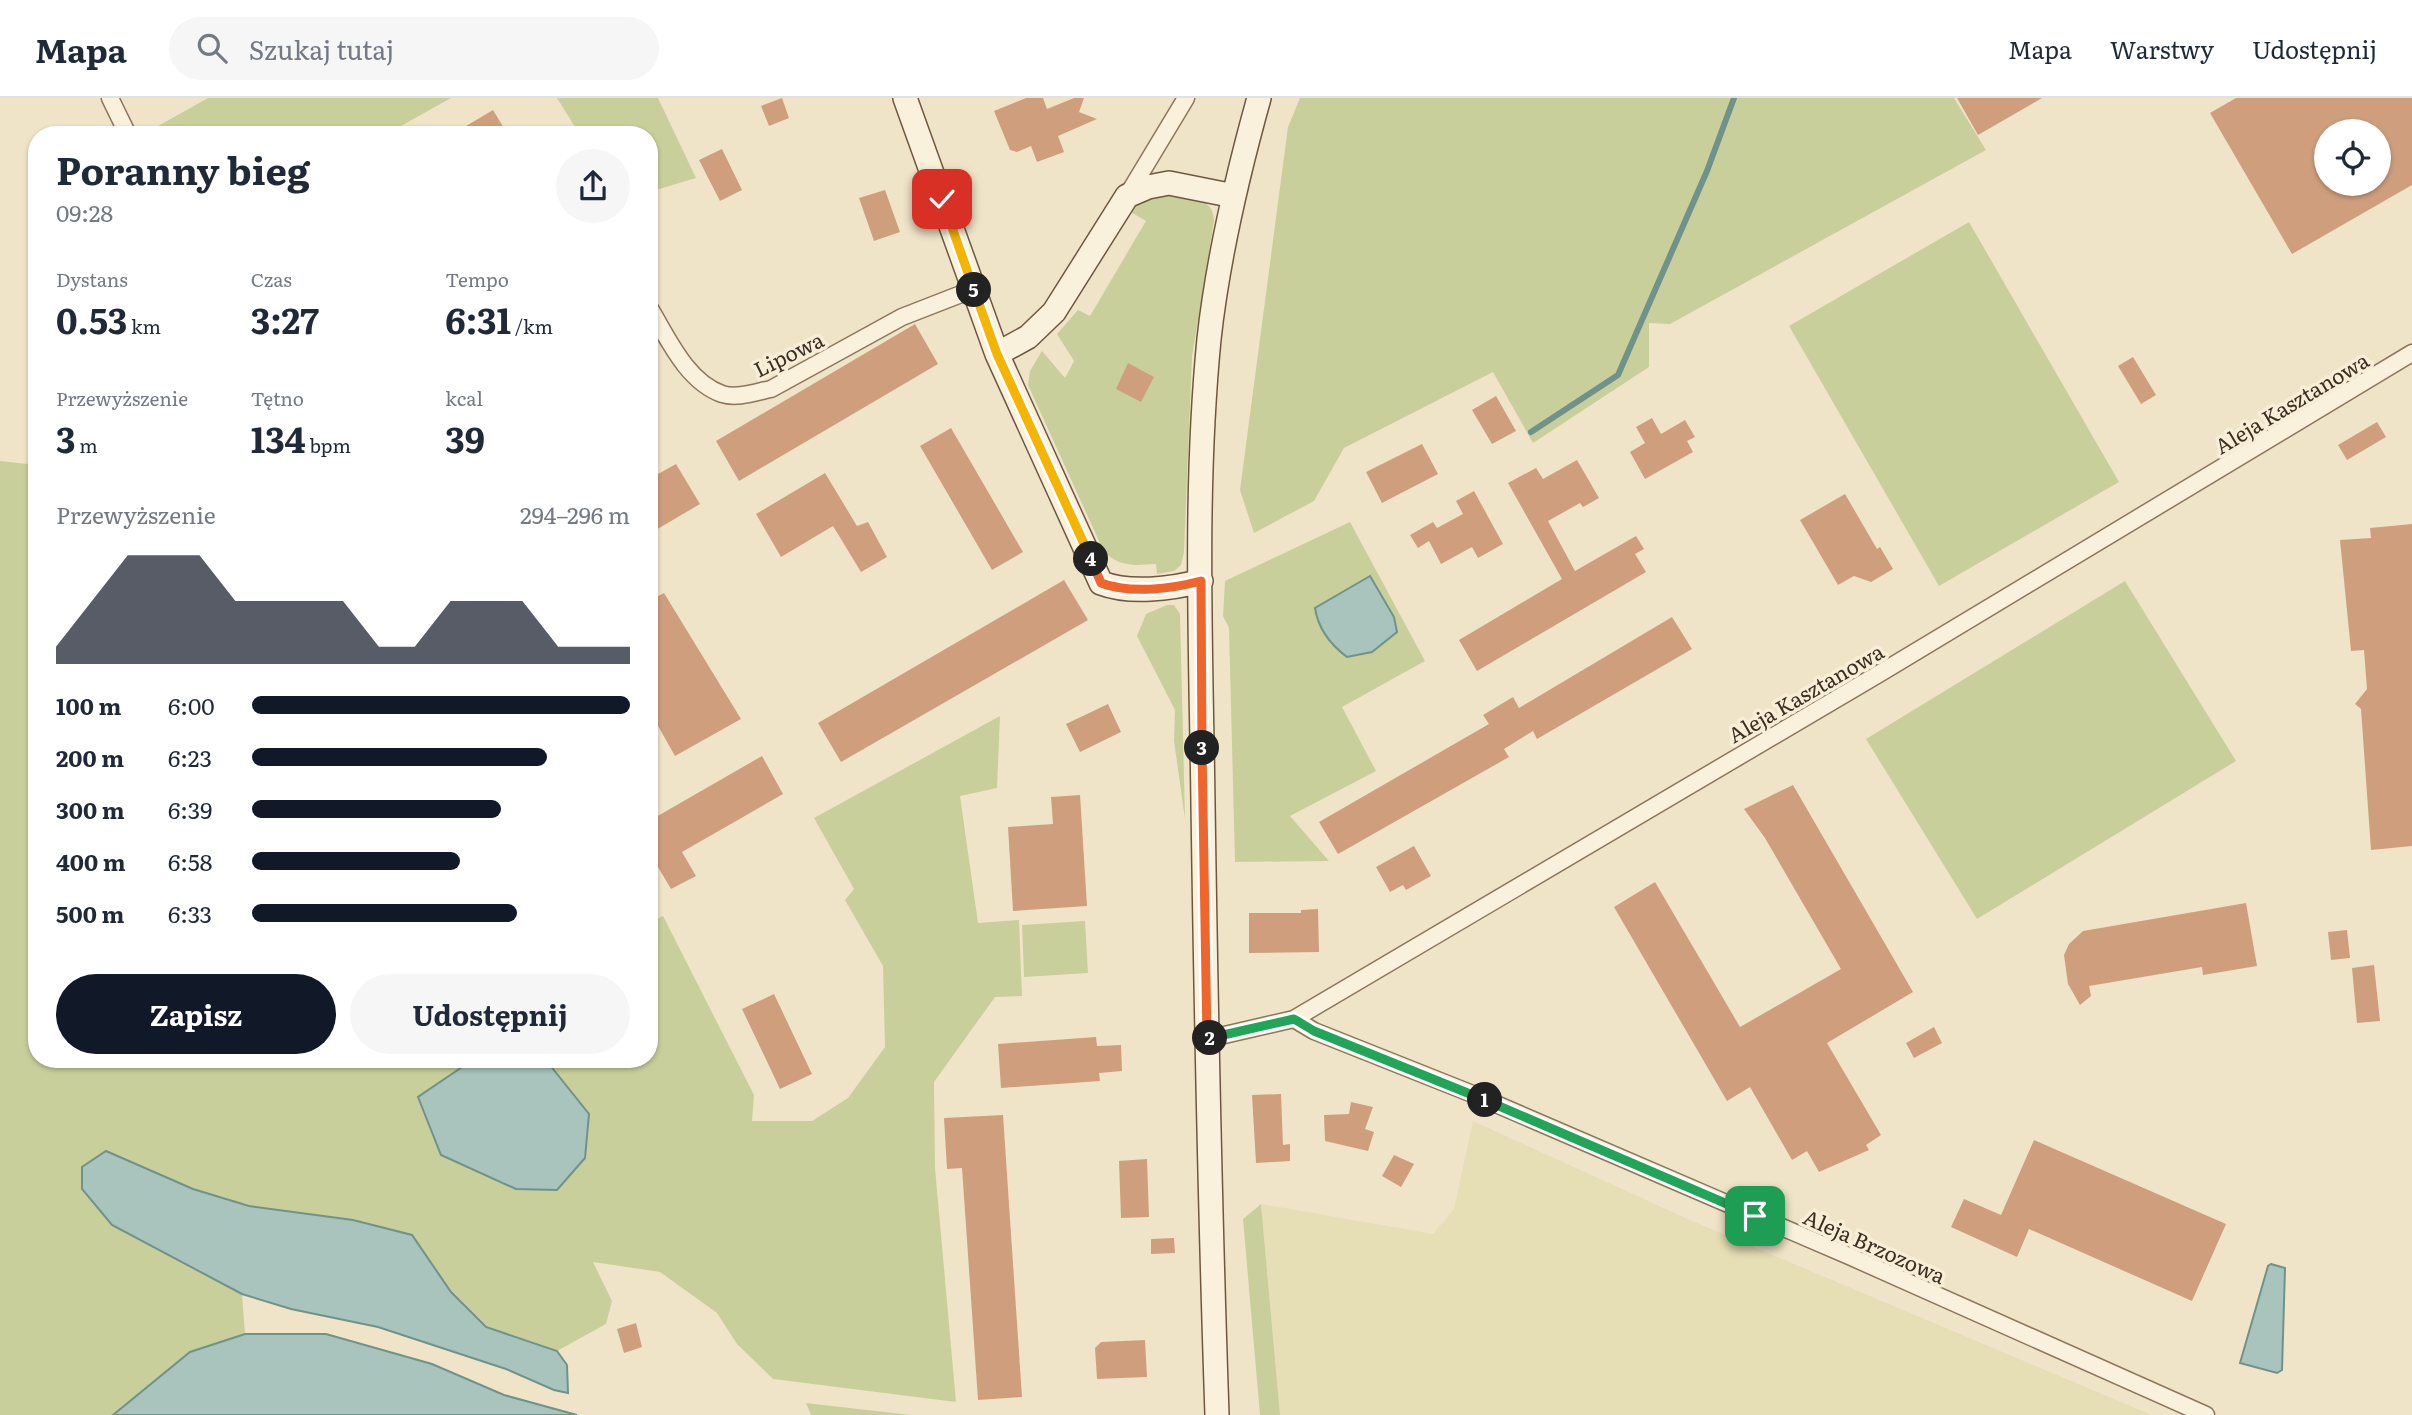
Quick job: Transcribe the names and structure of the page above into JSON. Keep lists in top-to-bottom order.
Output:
{
  "streets": {
    "street": ["Lipowa", "Aleja Kasztanowa", "Aleja Brzozowa"]
  },
  "crossings": [
    ["Aleja Kasztanowa", "Aleja Brzozowa"]
  ],
  "page": {
    "header": "Mapa",
    "search": "Szukaj tutaj",
    "nav": ["Mapa", "Warstwy", "Udostępnij"],
    "heading": ["Poranny bieg", "09:28"],
    "stats": [
      ["Dystans", "0.53 km"],
      ["Czas", "3:27"],
      ["Tempo", "6:31 /km"],
      ["Przewyższenie", "3 m"],
      ["Tętno", "134 bpm"],
      ["kcal", "39"]
    ],
    "pins": [
      "5",
      "4",
      "3",
      "2",
      "1"
    ],
    "chart": ["Przewyższenie", "294–296 m"],
    "list": [
      {
        "name": "100 m",
        "note": "6:00"
      },
      {
        "name": "200 m",
        "note": "6:23"
      },
      {
        "name": "300 m",
        "note": "6:39"
      },
      {
        "name": "400 m",
        "note": "6:58"
      },
      {
        "name": "500 m",
        "note": "6:33"
      }
    ],
    "buttons": ["Zapisz", "Udostępnij"]
  }
}
